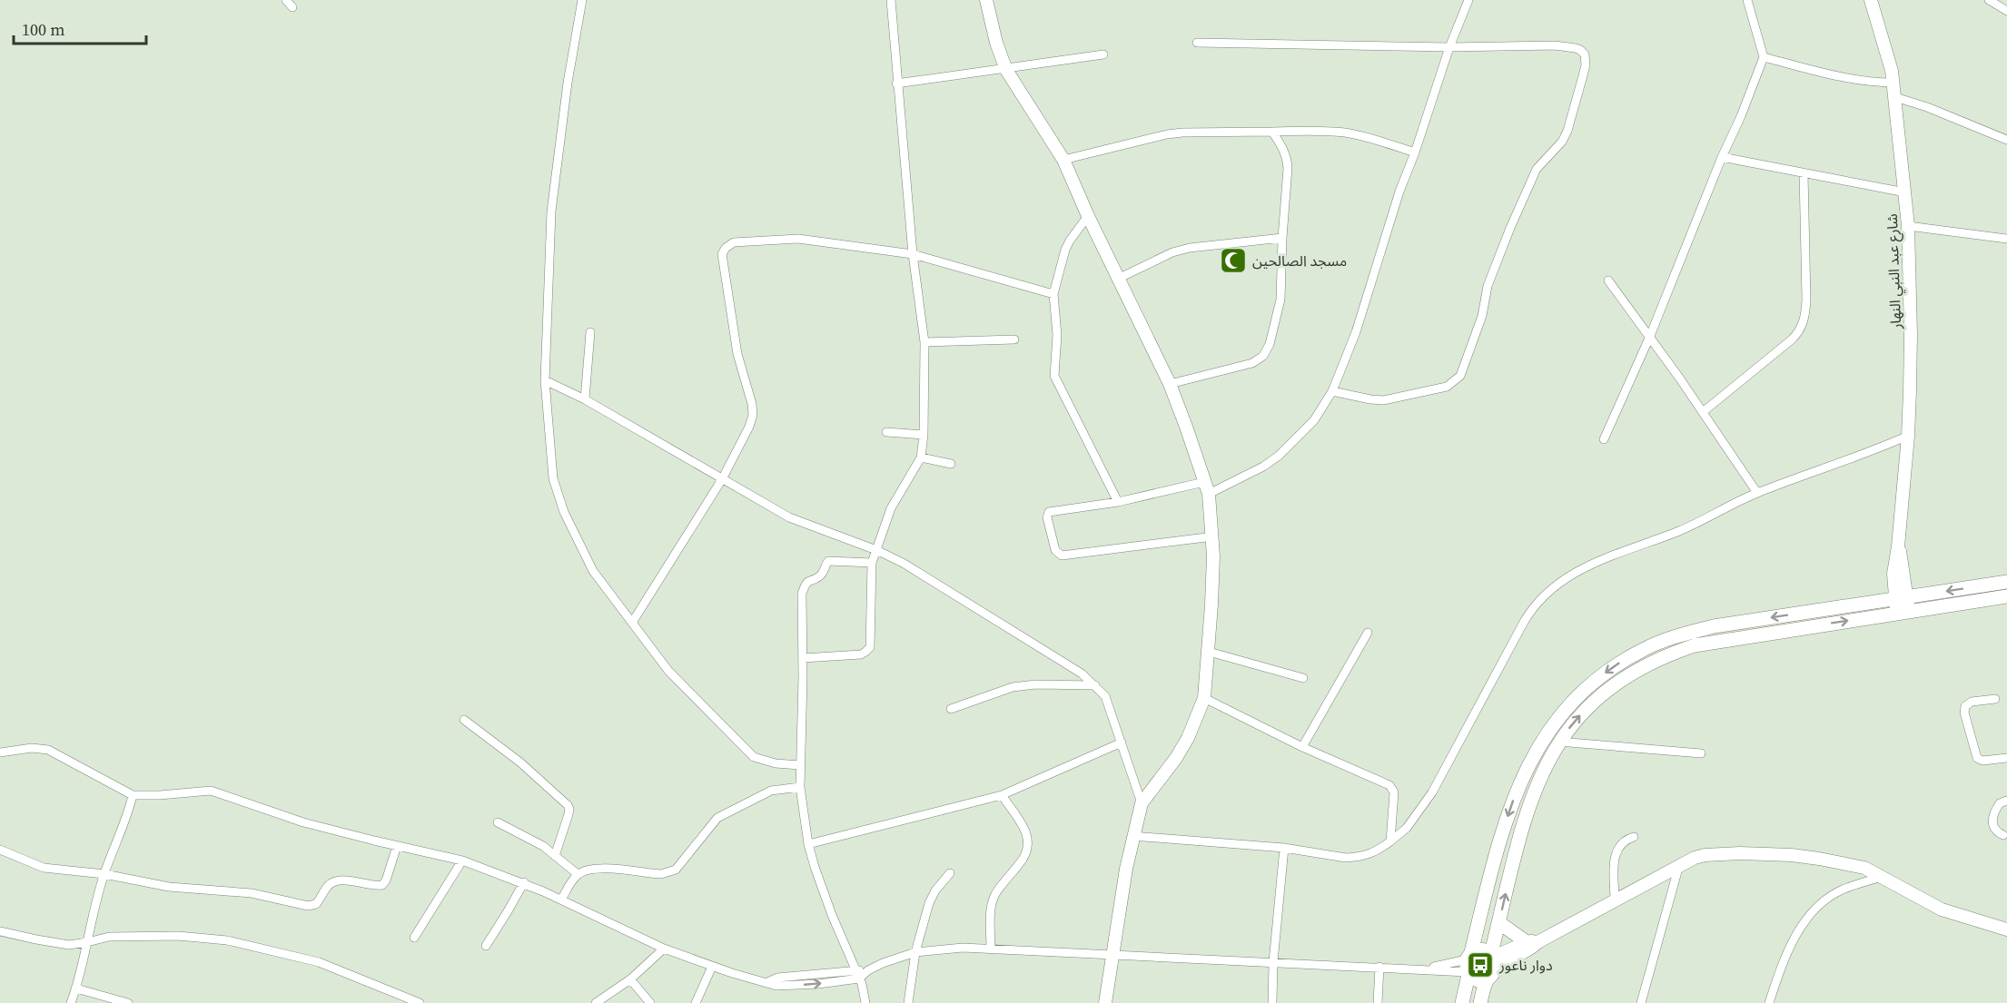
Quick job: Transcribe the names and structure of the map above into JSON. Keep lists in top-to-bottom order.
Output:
{
  "streets": {
    "street": ["شارع عبد النبي النهار"]
  },
  "places": {
    "mosque": ["مسجد الصالحين"],
    "bus stop": ["دوار ناعور"]
  },
  "scale_bar": "100 m"
}
